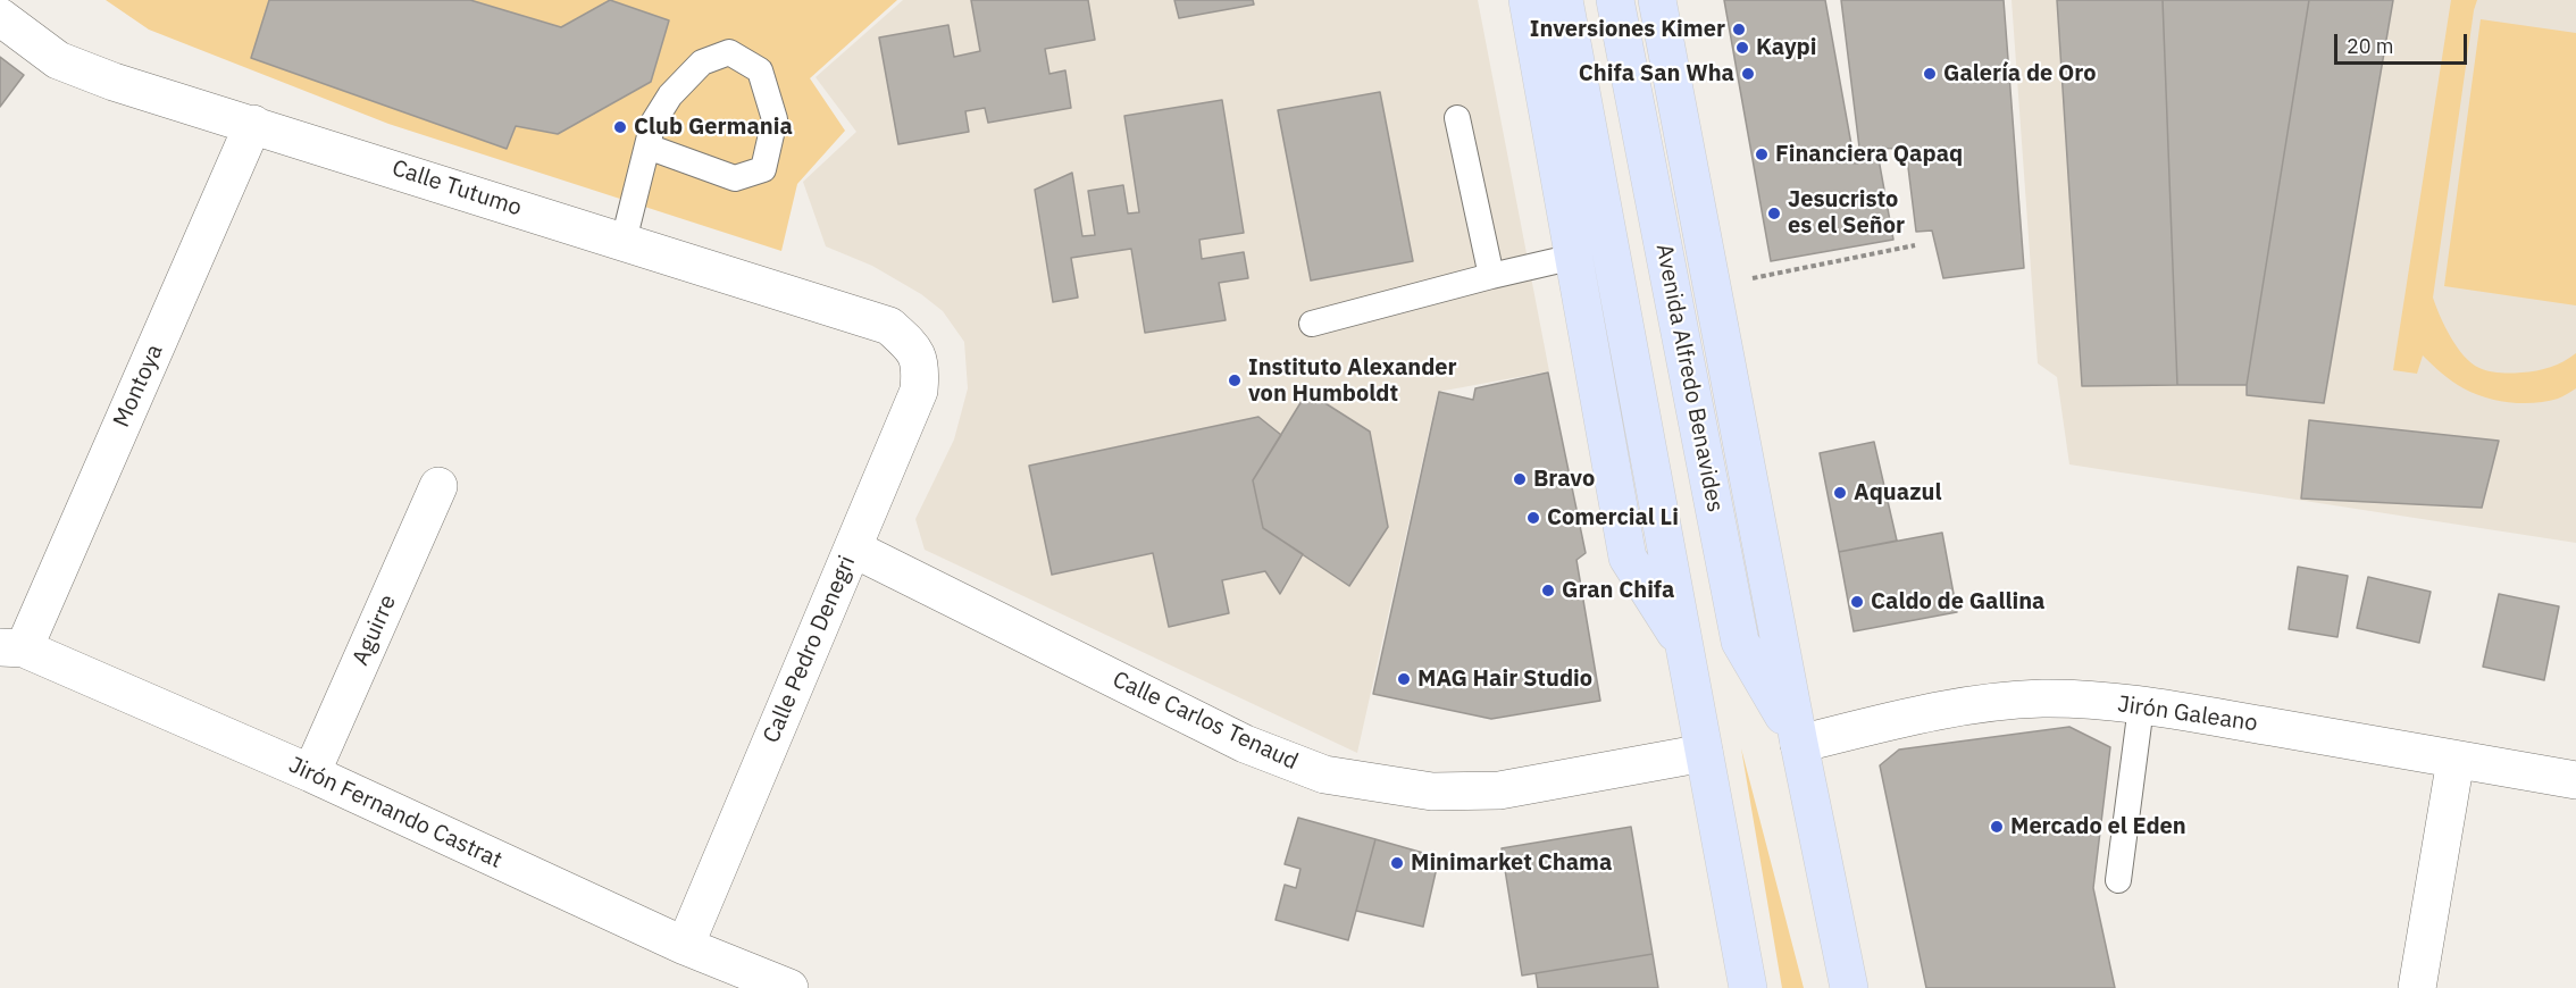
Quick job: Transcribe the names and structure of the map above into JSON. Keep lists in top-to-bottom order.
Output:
{
  "streets": {
    "main road": ["Avenida Alfredo Benavides"],
    "street": [
      "Calle Tutumo",
      "Montoya",
      "Aguirre",
      "Calle Pedro Denegri",
      "Jirón Galeano",
      "Calle Carlos Tenaud",
      "Jirón Fernando Castrat"
    ]
  },
  "crossings": [
    ["Calle Tutumo", "Montoya"],
    ["Calle Tutumo", "Calle Pedro Denegri"],
    ["Avenida Alfredo Benavides", "Jirón Galeano"],
    ["Montoya", "Jirón Fernando Castrat"],
    ["Aguirre", "Jirón Fernando Castrat"],
    ["Calle Pedro Denegri", "Calle Carlos Tenaud"],
    ["Calle Pedro Denegri", "Jirón Fernando Castrat"]
  ],
  "places": [
    "Inversiones Kimer",
    "Kaypi",
    "Chifa San Wha",
    "Galería de Oro",
    "Club Germania",
    "Financiera Qapaq",
    "Jesucristo es el Señor",
    "Instituto Alexander von Humboldt",
    "Bravo",
    "Aquazul",
    "Comercial Li",
    "Gran Chifa",
    "Caldo de Gallina",
    "MAG Hair Studio",
    "Mercado el Eden",
    "Minimarket Chama"
  ],
  "scale_bar": "20 m"
}
